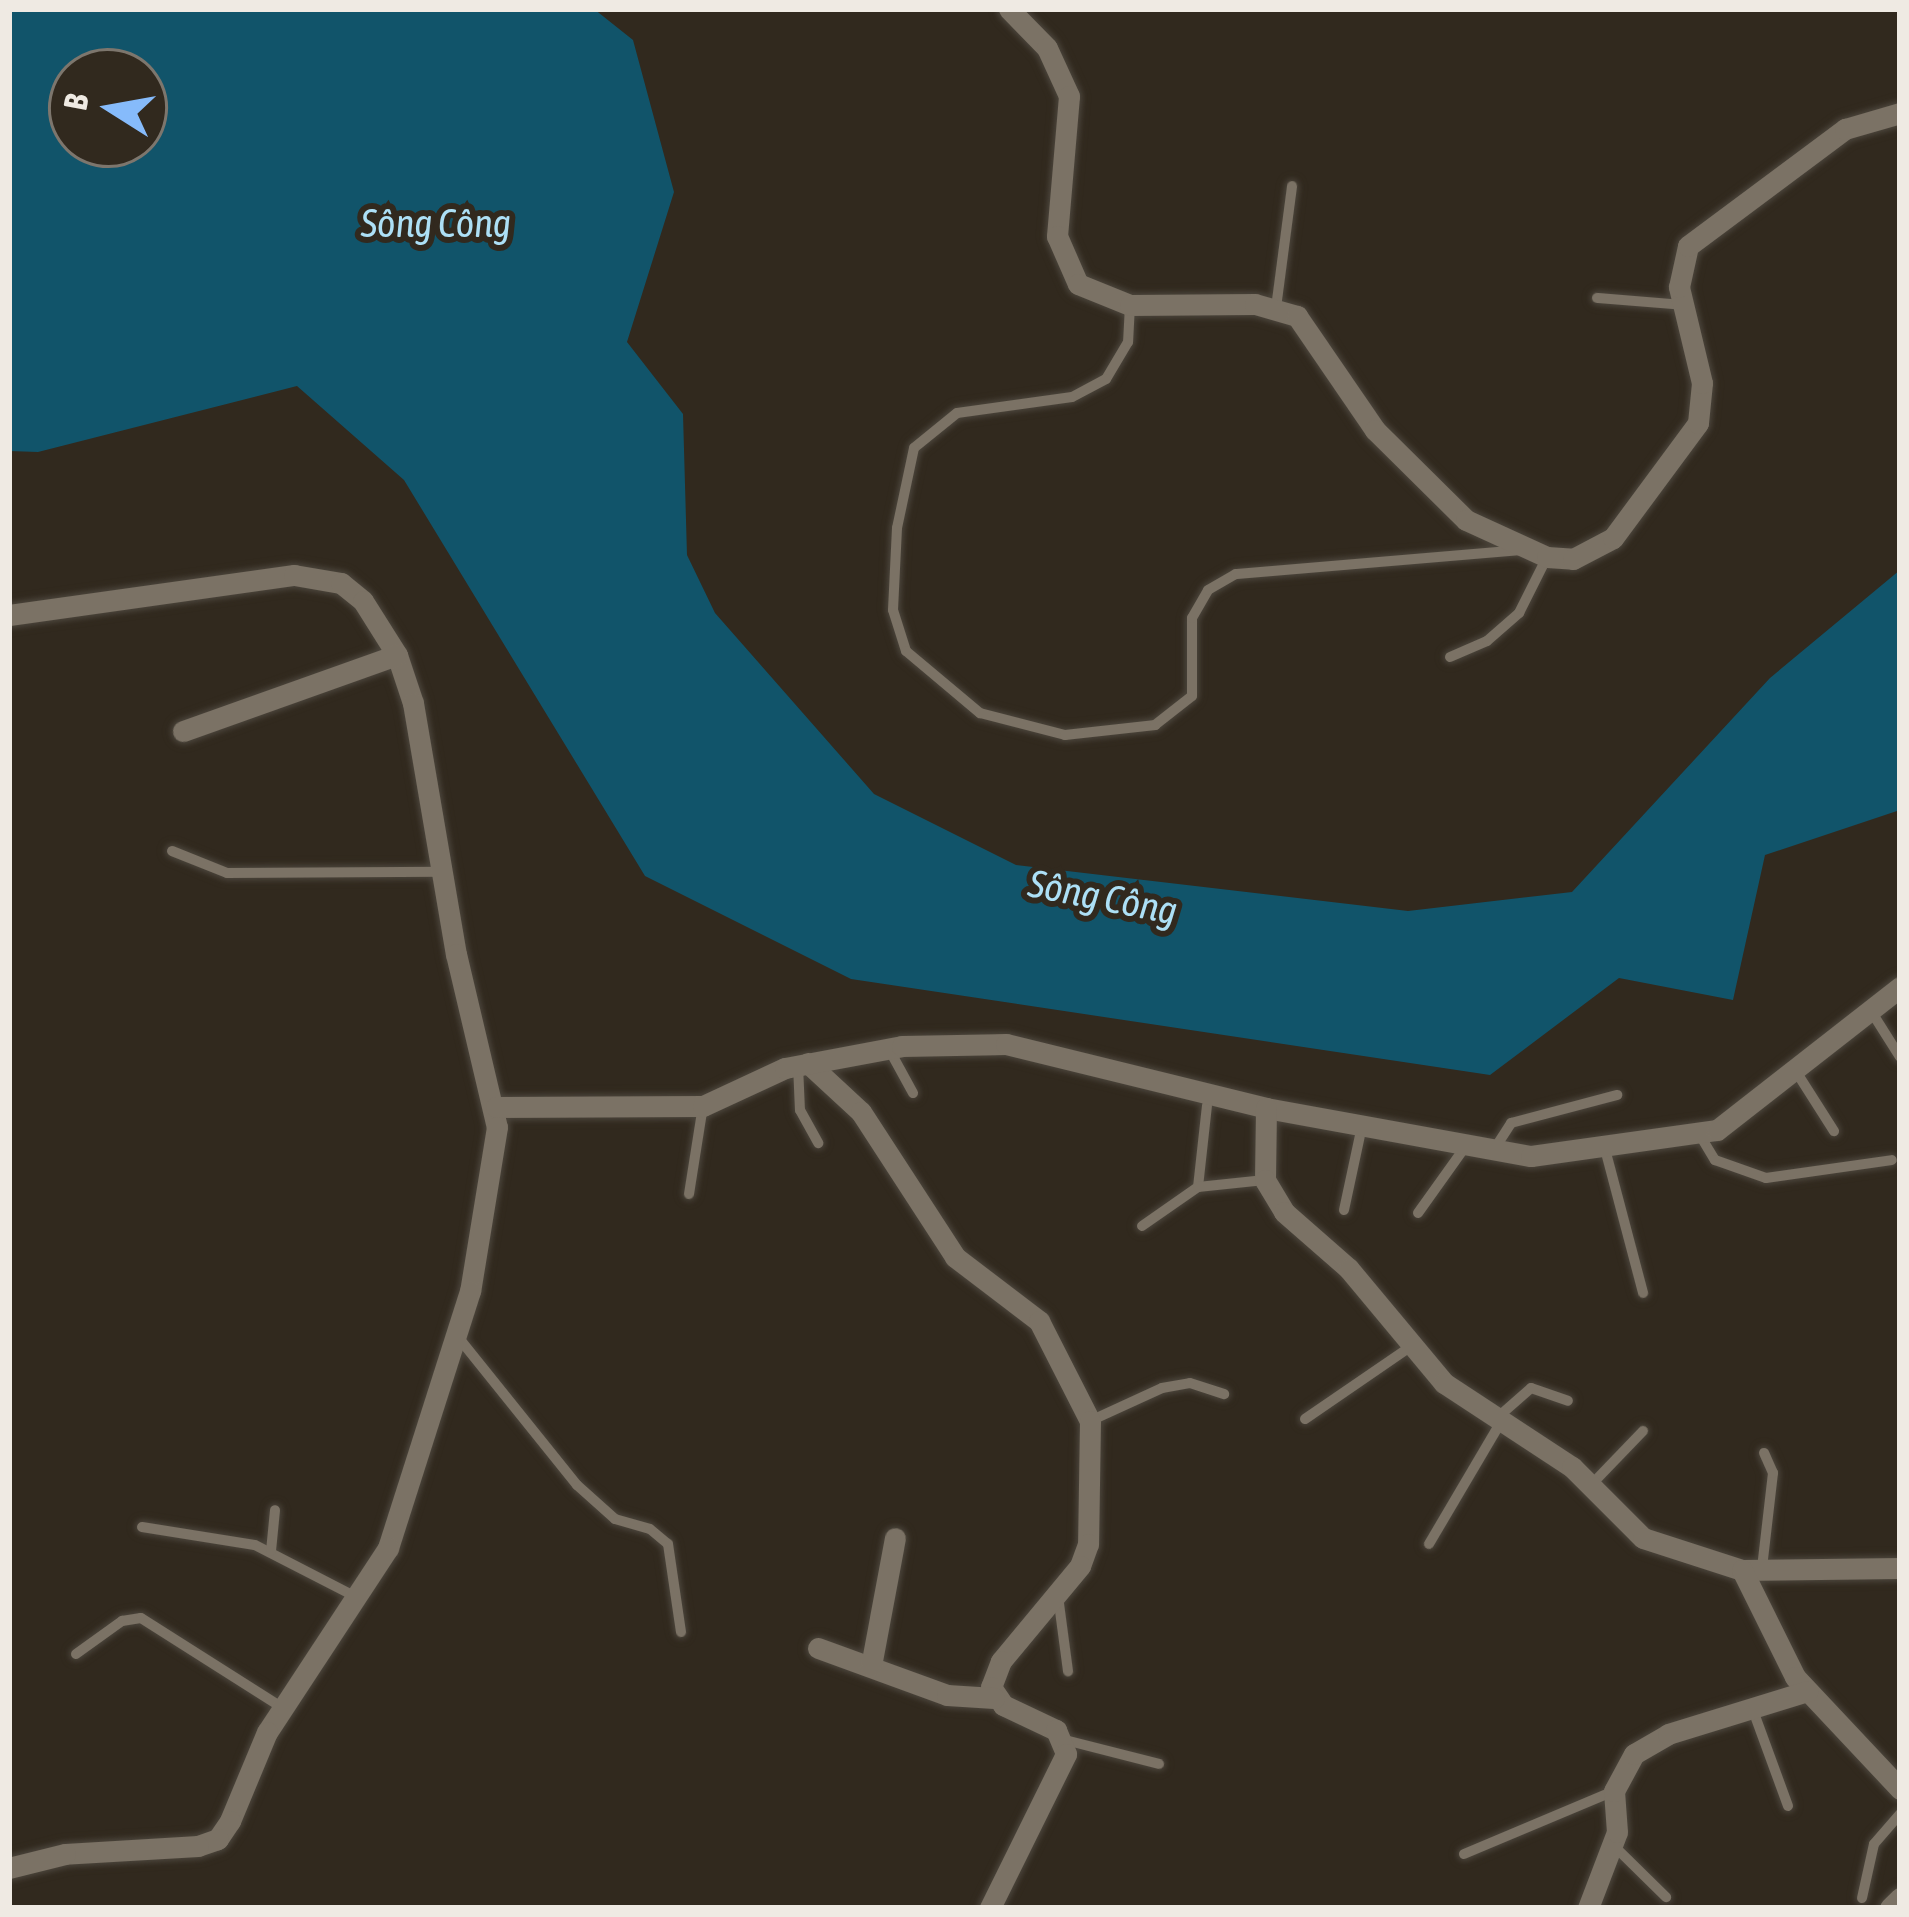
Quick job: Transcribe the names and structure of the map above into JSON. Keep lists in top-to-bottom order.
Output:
{
  "water": ["Sông Công"],
  "north": "left"
}
